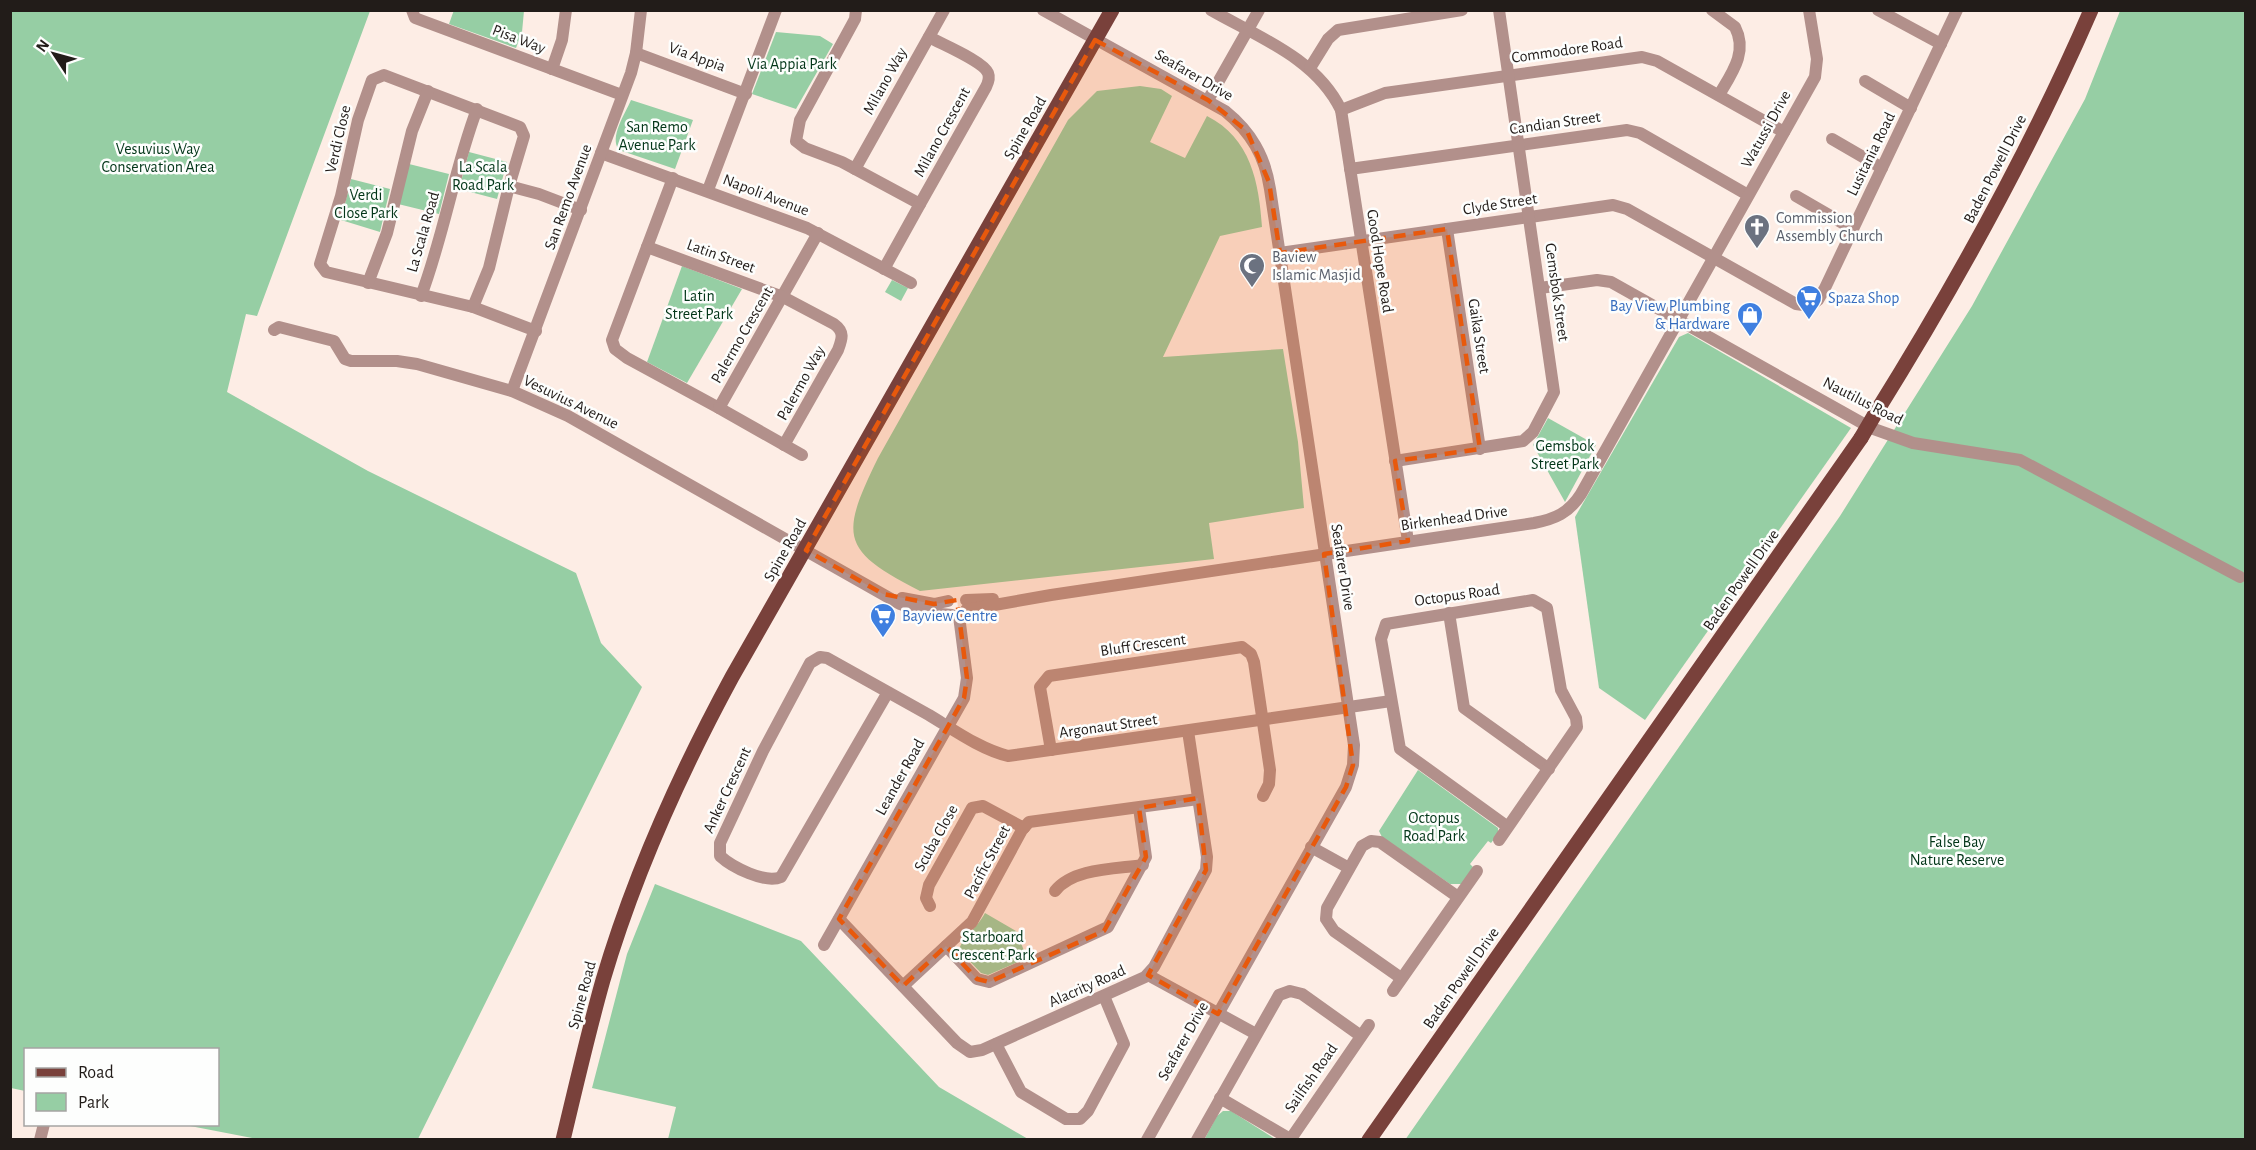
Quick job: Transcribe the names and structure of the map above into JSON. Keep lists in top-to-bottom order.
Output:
{
  "streets": {
    "main road": ["Spine Road", "Baden Powell Drive"],
    "street": [
      "Pisa Way",
      "Commodore Road",
      "Via Appia",
      "Seafarer Drive",
      "Milano Way",
      "Candian Street",
      "Watussi Drive",
      "Milano Crescent",
      "Verdi Close",
      "Lusitania Road",
      "Napoli Avenue",
      "San Remo Avenue",
      "Clyde Street",
      "La Scala Road",
      "Latin Street",
      "Good Hope Road",
      "Gemsbok Street",
      "Palermo Crescent",
      "Gaika Street",
      "Palermo Way",
      "Nautilus Road",
      "Vesuvius Avenue",
      "Birkenhead Drive",
      "Octopus Road",
      "Bluff Crescent",
      "Argonaut Street",
      "Leander Road",
      "Anker Crescent",
      "Scuba Close",
      "Pacific Street",
      "Alacrity Road",
      "Sailfish Road"
    ]
  },
  "crossings": [
    ["Pisa Way", "San Remo Avenue"],
    ["Commodore Road", "Watussi Drive"],
    ["Commodore Road", "Good Hope Road"],
    ["Commodore Road", "Gemsbok Street"],
    ["Via Appia", "San Remo Avenue"],
    ["Seafarer Drive", "Spine Road"],
    ["Seafarer Drive", "Clyde Street"],
    ["Seafarer Drive", "Birkenhead Drive"],
    ["Seafarer Drive", "Argonaut Street"],
    ["Milano Way", "Milano Crescent"],
    ["Candian Street", "Watussi Drive"],
    ["Candian Street", "Good Hope Road"],
    ["Candian Street", "Gemsbok Street"],
    ["Spine Road", "Vesuvius Avenue"],
    ["Spine Road", "Birkenhead Drive"],
    ["Watussi Drive", "Lusitania Road"],
    ["Watussi Drive", "Clyde Street"],
    ["Watussi Drive", "Birkenhead Drive"],
    ["Milano Crescent", "Napoli Avenue"],
    ["Verdi Close", "San Remo Avenue"],
    ["Verdi Close", "La Scala Road"],
    ["Lusitania Road", "Clyde Street"],
    ["Lusitania Road", "Birkenhead Drive"],
    ["Napoli Avenue", "San Remo Avenue"],
    ["Napoli Avenue", "Palermo Crescent"],
    ["San Remo Avenue", "Vesuvius Avenue"],
    ["Clyde Street", "Good Hope Road"],
    ["Clyde Street", "Gemsbok Street"],
    ["Clyde Street", "Gaika Street"],
    ["Clyde Street", "Birkenhead Drive"],
    ["Latin Street", "Palermo Crescent"],
    ["Latin Street", "Palermo Way"],
    ["Good Hope Road", "Gemsbok Street"],
    ["Good Hope Road", "Birkenhead Drive"],
    ["Gemsbok Street", "Gaika Street"],
    ["Gemsbok Street", "Nautilus Road"],
    ["Palermo Crescent", "Palermo Way"],
    ["Nautilus Road", "Birkenhead Drive"],
    ["Vesuvius Avenue", "Birkenhead Drive"],
    ["Birkenhead Drive", "Leander Road"],
    ["Octopus Road", "Argonaut Street"],
    ["Bluff Crescent", "Argonaut Street"],
    ["Argonaut Street", "Leander Road"],
    ["Argonaut Street", "Anker Crescent"],
    ["Argonaut Street", "Alacrity Road"],
    ["Leander Road", "Alacrity Road"],
    ["Scuba Close", "Pacific Street"],
    ["Pacific Street", "Alacrity Road"]
  ],
  "parks": [
    "Via Appia Park",
    "San Remo Avenue Park",
    "Vesuvius Way Conservation Area",
    "La Scala Road Park",
    "Verdi Close Park",
    "Latin Street Park",
    "Gemsbok Street Park",
    "Octopus Road Park",
    "False Bay Nature Reserve",
    "Starboard Crescent Park"
  ],
  "places": {
    "church": ["Commission Assembly Church"],
    "mosque": ["Baview Islamic Masjid"],
    "supermarket": ["Spaza Shop", "Bayview Centre"],
    "shop": ["Bay View Plumbing & Hardware"]
  },
  "legend": ["Road", "Park"],
  "north": "top left"
}
